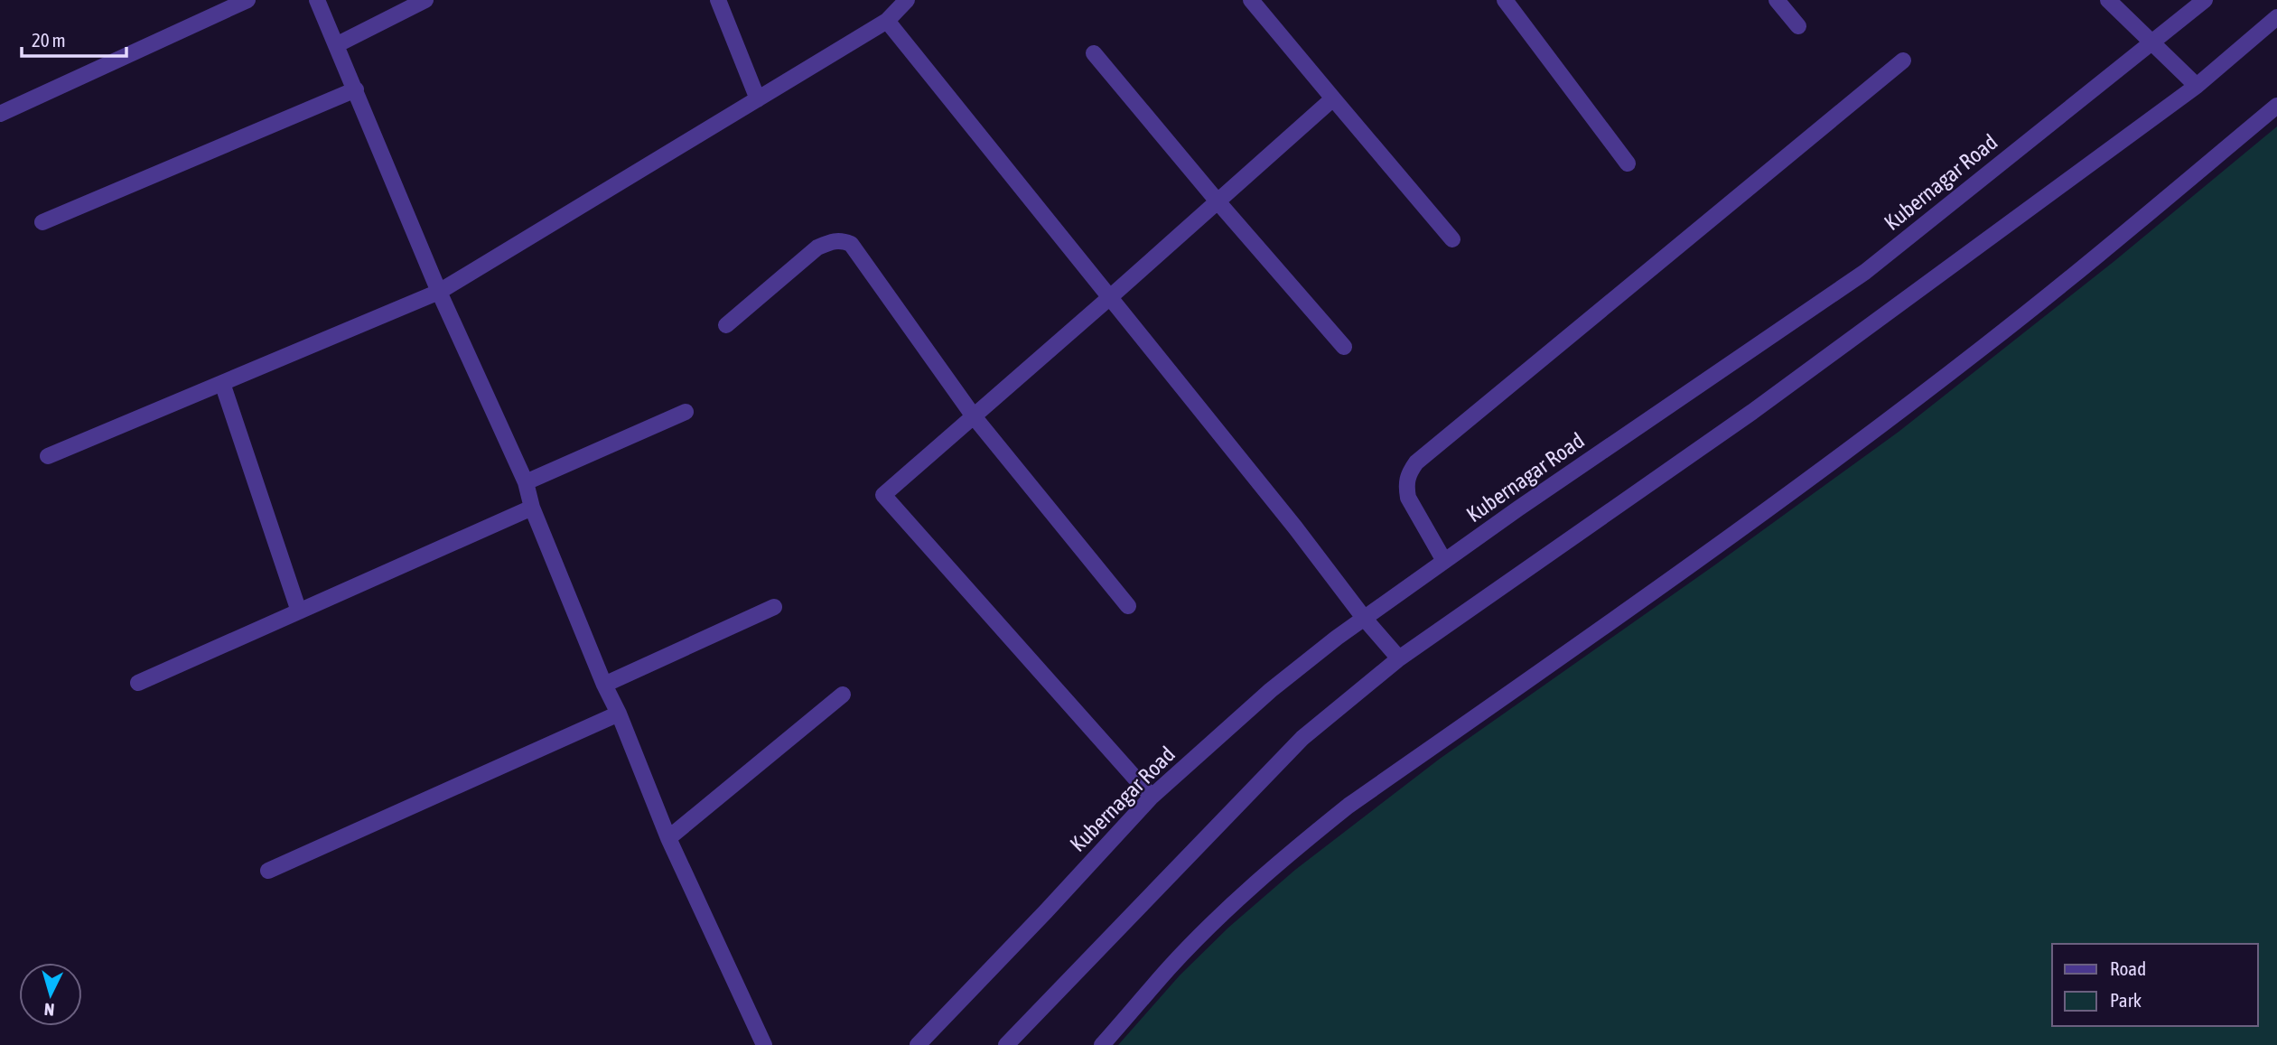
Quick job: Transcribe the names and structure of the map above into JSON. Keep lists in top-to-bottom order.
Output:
{
  "streets": {
    "street": ["Kubernagar Road"]
  },
  "legend": ["Road", "Park"],
  "scale_bar": "20 m",
  "north": "bottom"
}
